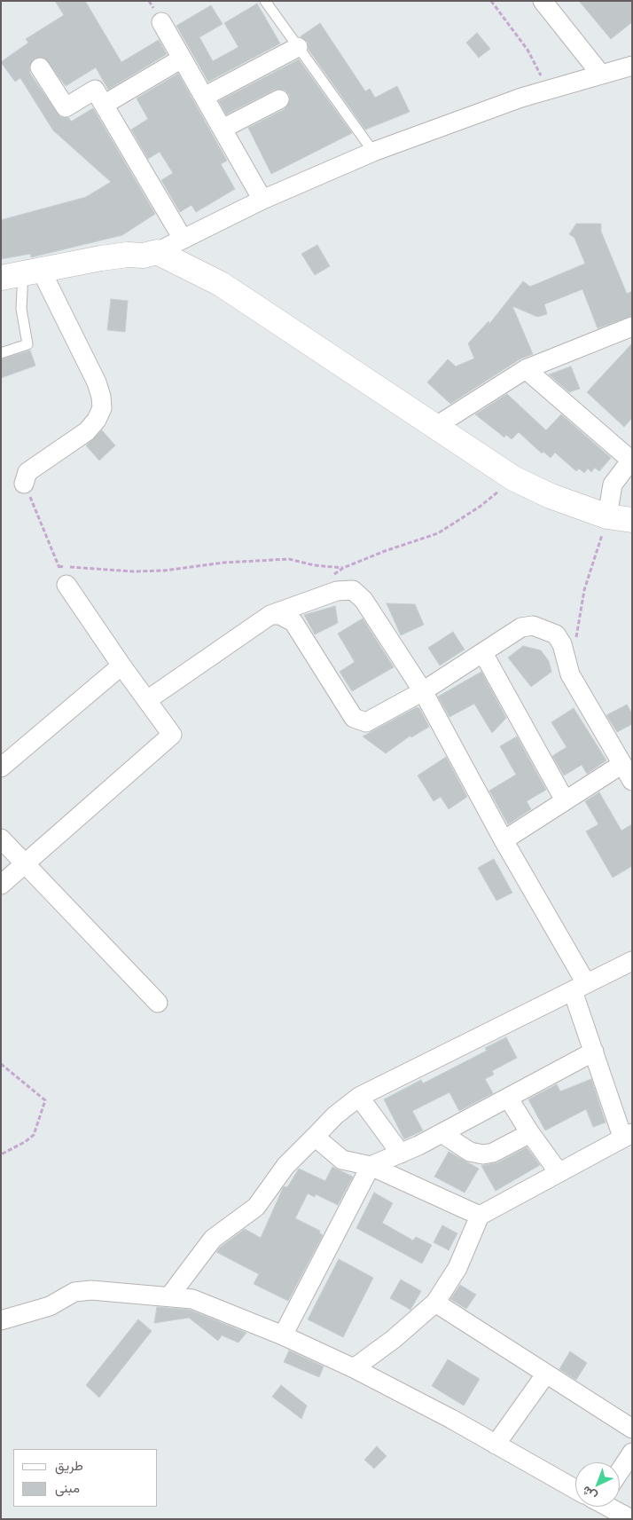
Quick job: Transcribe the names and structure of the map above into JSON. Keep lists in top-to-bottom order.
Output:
{
  "legend": ["طريق", "مبنى"],
  "north": "bottom left"
}
